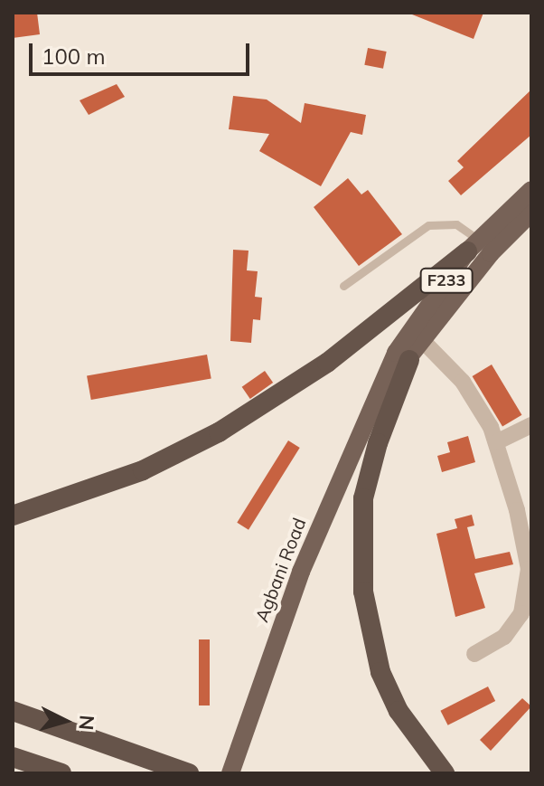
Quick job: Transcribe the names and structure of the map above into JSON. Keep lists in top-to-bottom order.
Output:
{
  "streets": {
    "main road": ["F233", "Agbani Road"]
  },
  "scale_bar": "100 m",
  "north": "right"
}
